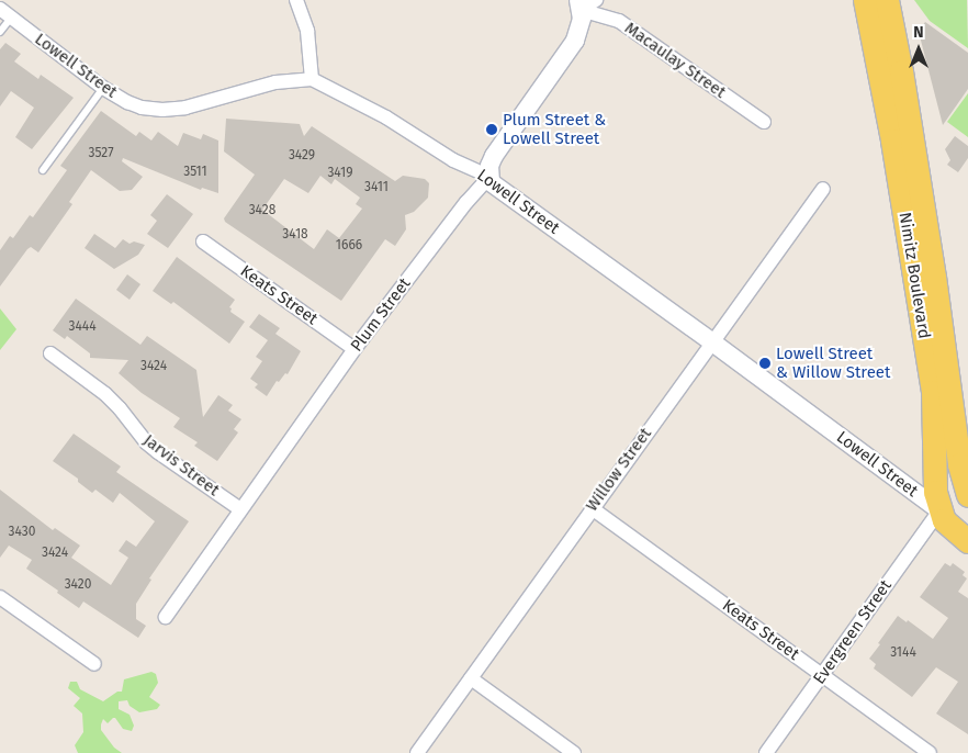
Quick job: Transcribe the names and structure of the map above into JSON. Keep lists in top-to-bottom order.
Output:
{
  "streets": {
    "main road": ["Nimitz Boulevard"],
    "street": [
      "Macaulay Street",
      "Lowell Street",
      "Keats Street",
      "Plum Street",
      "Jarvis Street",
      "Willow Street",
      "Evergreen Street"
    ]
  },
  "crossings": [
    ["Macaulay Street", "Plum Street"],
    ["Lowell Street", "Nimitz Boulevard"],
    ["Lowell Street", "Plum Street"],
    ["Lowell Street", "Willow Street"],
    ["Lowell Street", "Evergreen Street"],
    ["Nimitz Boulevard", "Evergreen Street"],
    ["Keats Street", "Plum Street"],
    ["Keats Street", "Willow Street"],
    ["Keats Street", "Evergreen Street"],
    ["Plum Street", "Jarvis Street"]
  ],
  "places": ["Plum Street & Lowell Street", "Lowell Street & Willow Street"],
  "house_numbers": [
    "3527",
    "3429",
    "3511",
    "3419",
    "3411",
    "3428",
    "3418",
    "1666",
    "3444",
    "3424",
    "3430",
    "3424",
    "3420",
    "3144"
  ],
  "north": "top"
}
